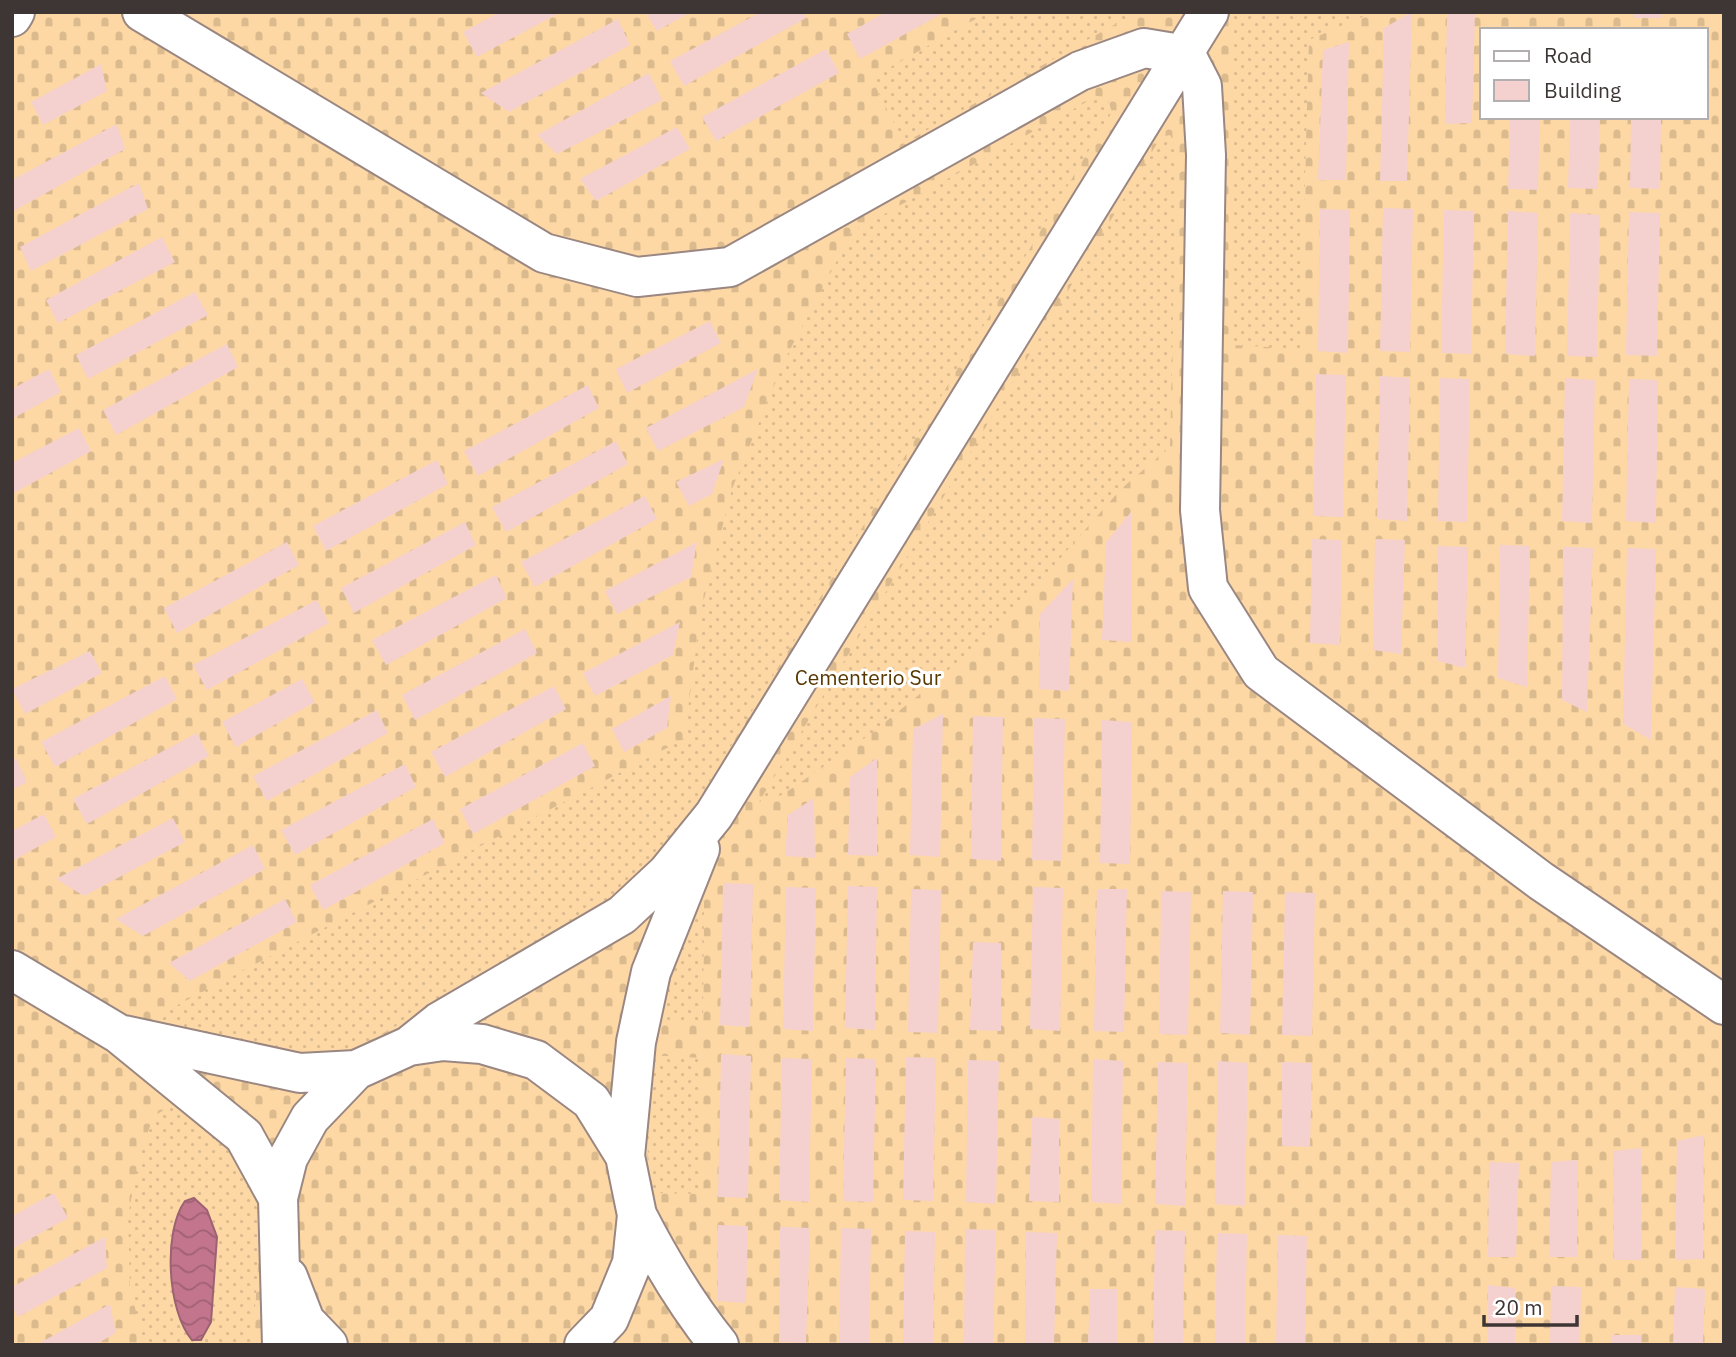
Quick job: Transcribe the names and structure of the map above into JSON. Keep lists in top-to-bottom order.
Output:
{
  "parks": ["Cementerio Sur"],
  "legend": ["Road", "Building"],
  "scale_bar": "20 m"
}
